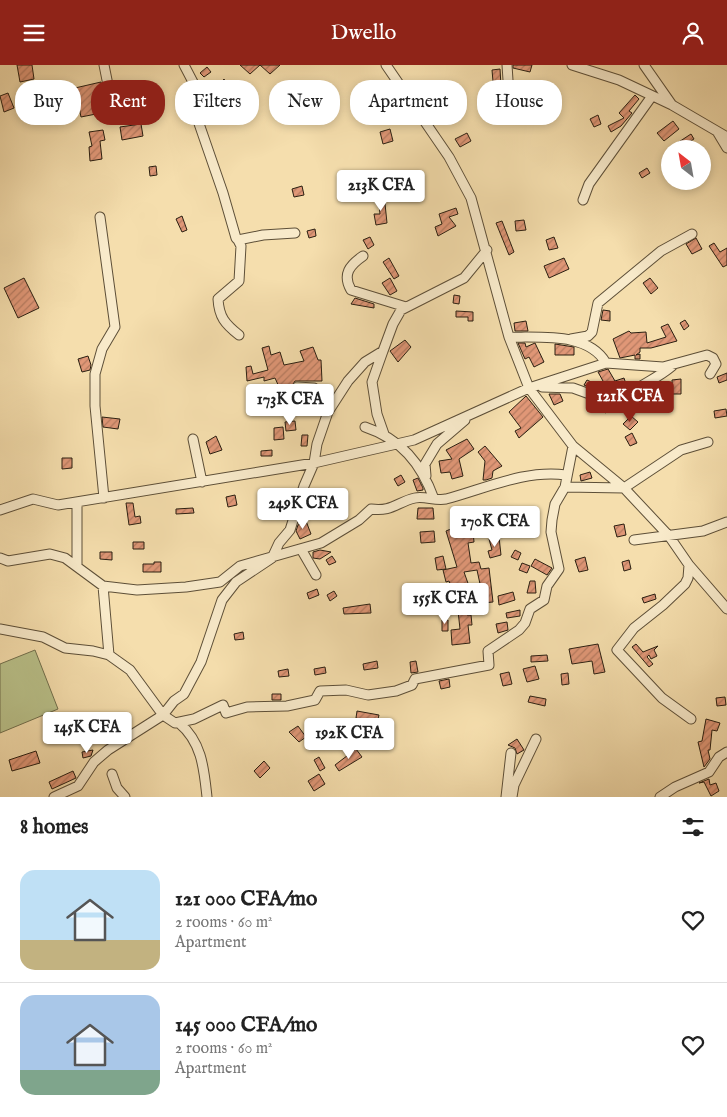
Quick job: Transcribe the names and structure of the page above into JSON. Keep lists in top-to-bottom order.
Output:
{
  "north": "top left",
  "page": {
    "header": "Dwello",
    "chip": [
      "Buy",
      "Rent",
      "Filters",
      "New",
      "Apartment",
      "House"
    ],
    "price": [
      "213K CFA",
      "121K CFA",
      "173K CFA",
      "249K CFA",
      "170K CFA",
      "155K CFA",
      "145K CFA",
      "192K CFA"
    ],
    "heading": "8 homes",
    "list": [
      {
        "name": "121 000 CFA/mo",
        "note": "2 rooms · 60 m² · Apartment"
      },
      {
        "name": "145 000 CFA/mo",
        "note": "2 rooms · 60 m² · Apartment"
      }
    ]
  }
}
